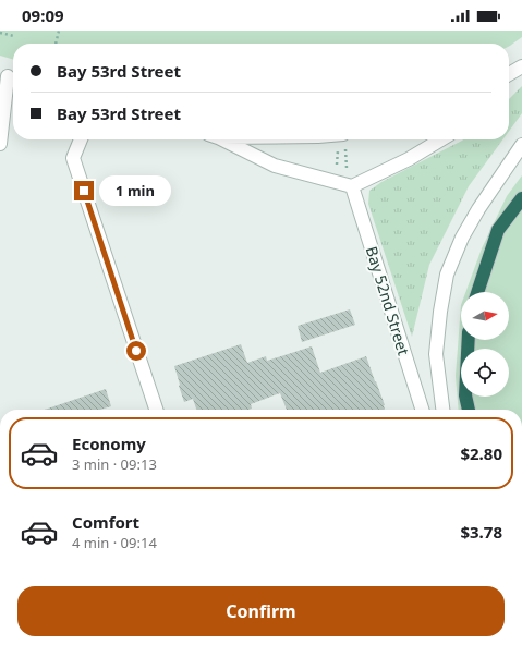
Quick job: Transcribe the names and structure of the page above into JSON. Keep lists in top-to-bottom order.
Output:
{
  "streets": {
    "street": ["Bay 52nd Street"]
  },
  "north": "right",
  "page": {
    "status": "09:09",
    "banner": ["Bay 53rd Street", "Bay 53rd Street"],
    "bubble": "1 min",
    "list": [
      {
        "name": "Economy",
        "note": "3 min · 09:13",
        "value": "$2.80"
      },
      {
        "name": "Comfort",
        "note": "4 min · 09:14",
        "value": "$3.78"
      }
    ],
    "buttons": "Confirm"
  }
}
